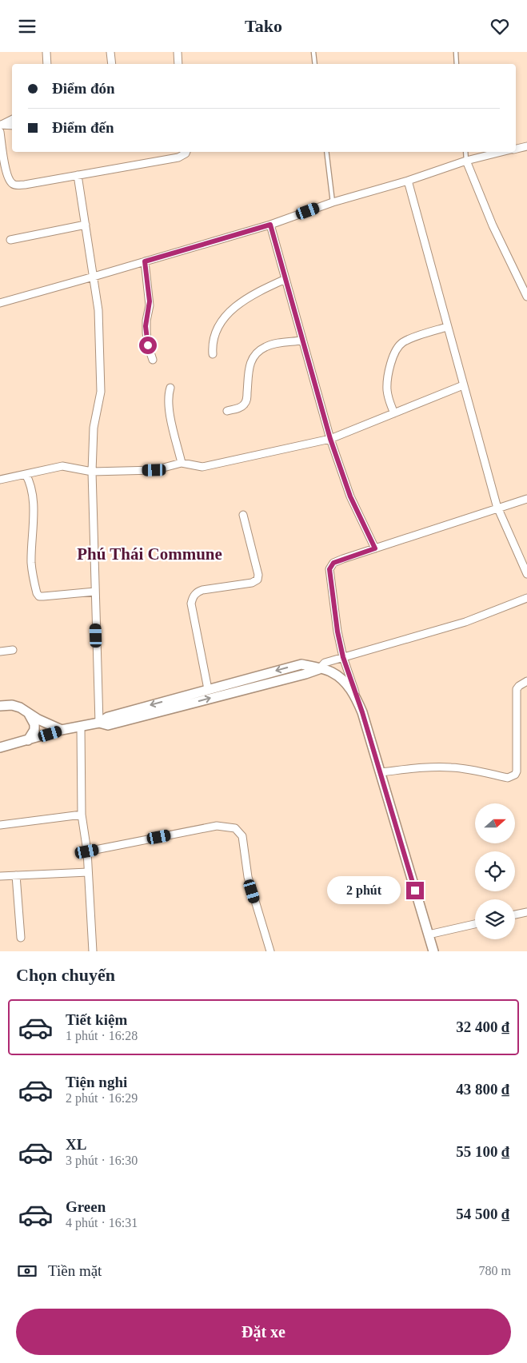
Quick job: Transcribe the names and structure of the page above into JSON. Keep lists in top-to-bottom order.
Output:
{
  "districts": ["Phú Thái Commune"],
  "north": "right",
  "page": {
    "header": "Tako",
    "banner": ["Điểm đón", "Điểm đến"],
    "bubble": "2 phút",
    "heading": "Chọn chuyến",
    "list": [
      {
        "name": "Tiết kiệm",
        "note": "1 phút · 16:28",
        "value": "32 400 ₫"
      },
      {
        "name": "Tiện nghi",
        "note": "2 phút · 16:29",
        "value": "43 800 ₫"
      },
      {
        "name": "XL",
        "note": "3 phút · 16:30",
        "value": "55 100 ₫"
      },
      {
        "name": "Green",
        "note": "4 phút · 16:31",
        "value": "54 500 ₫"
      }
    ],
    "pay": ["Tiền mặt", "780 m"],
    "buttons": "Đặt xe"
  }
}
